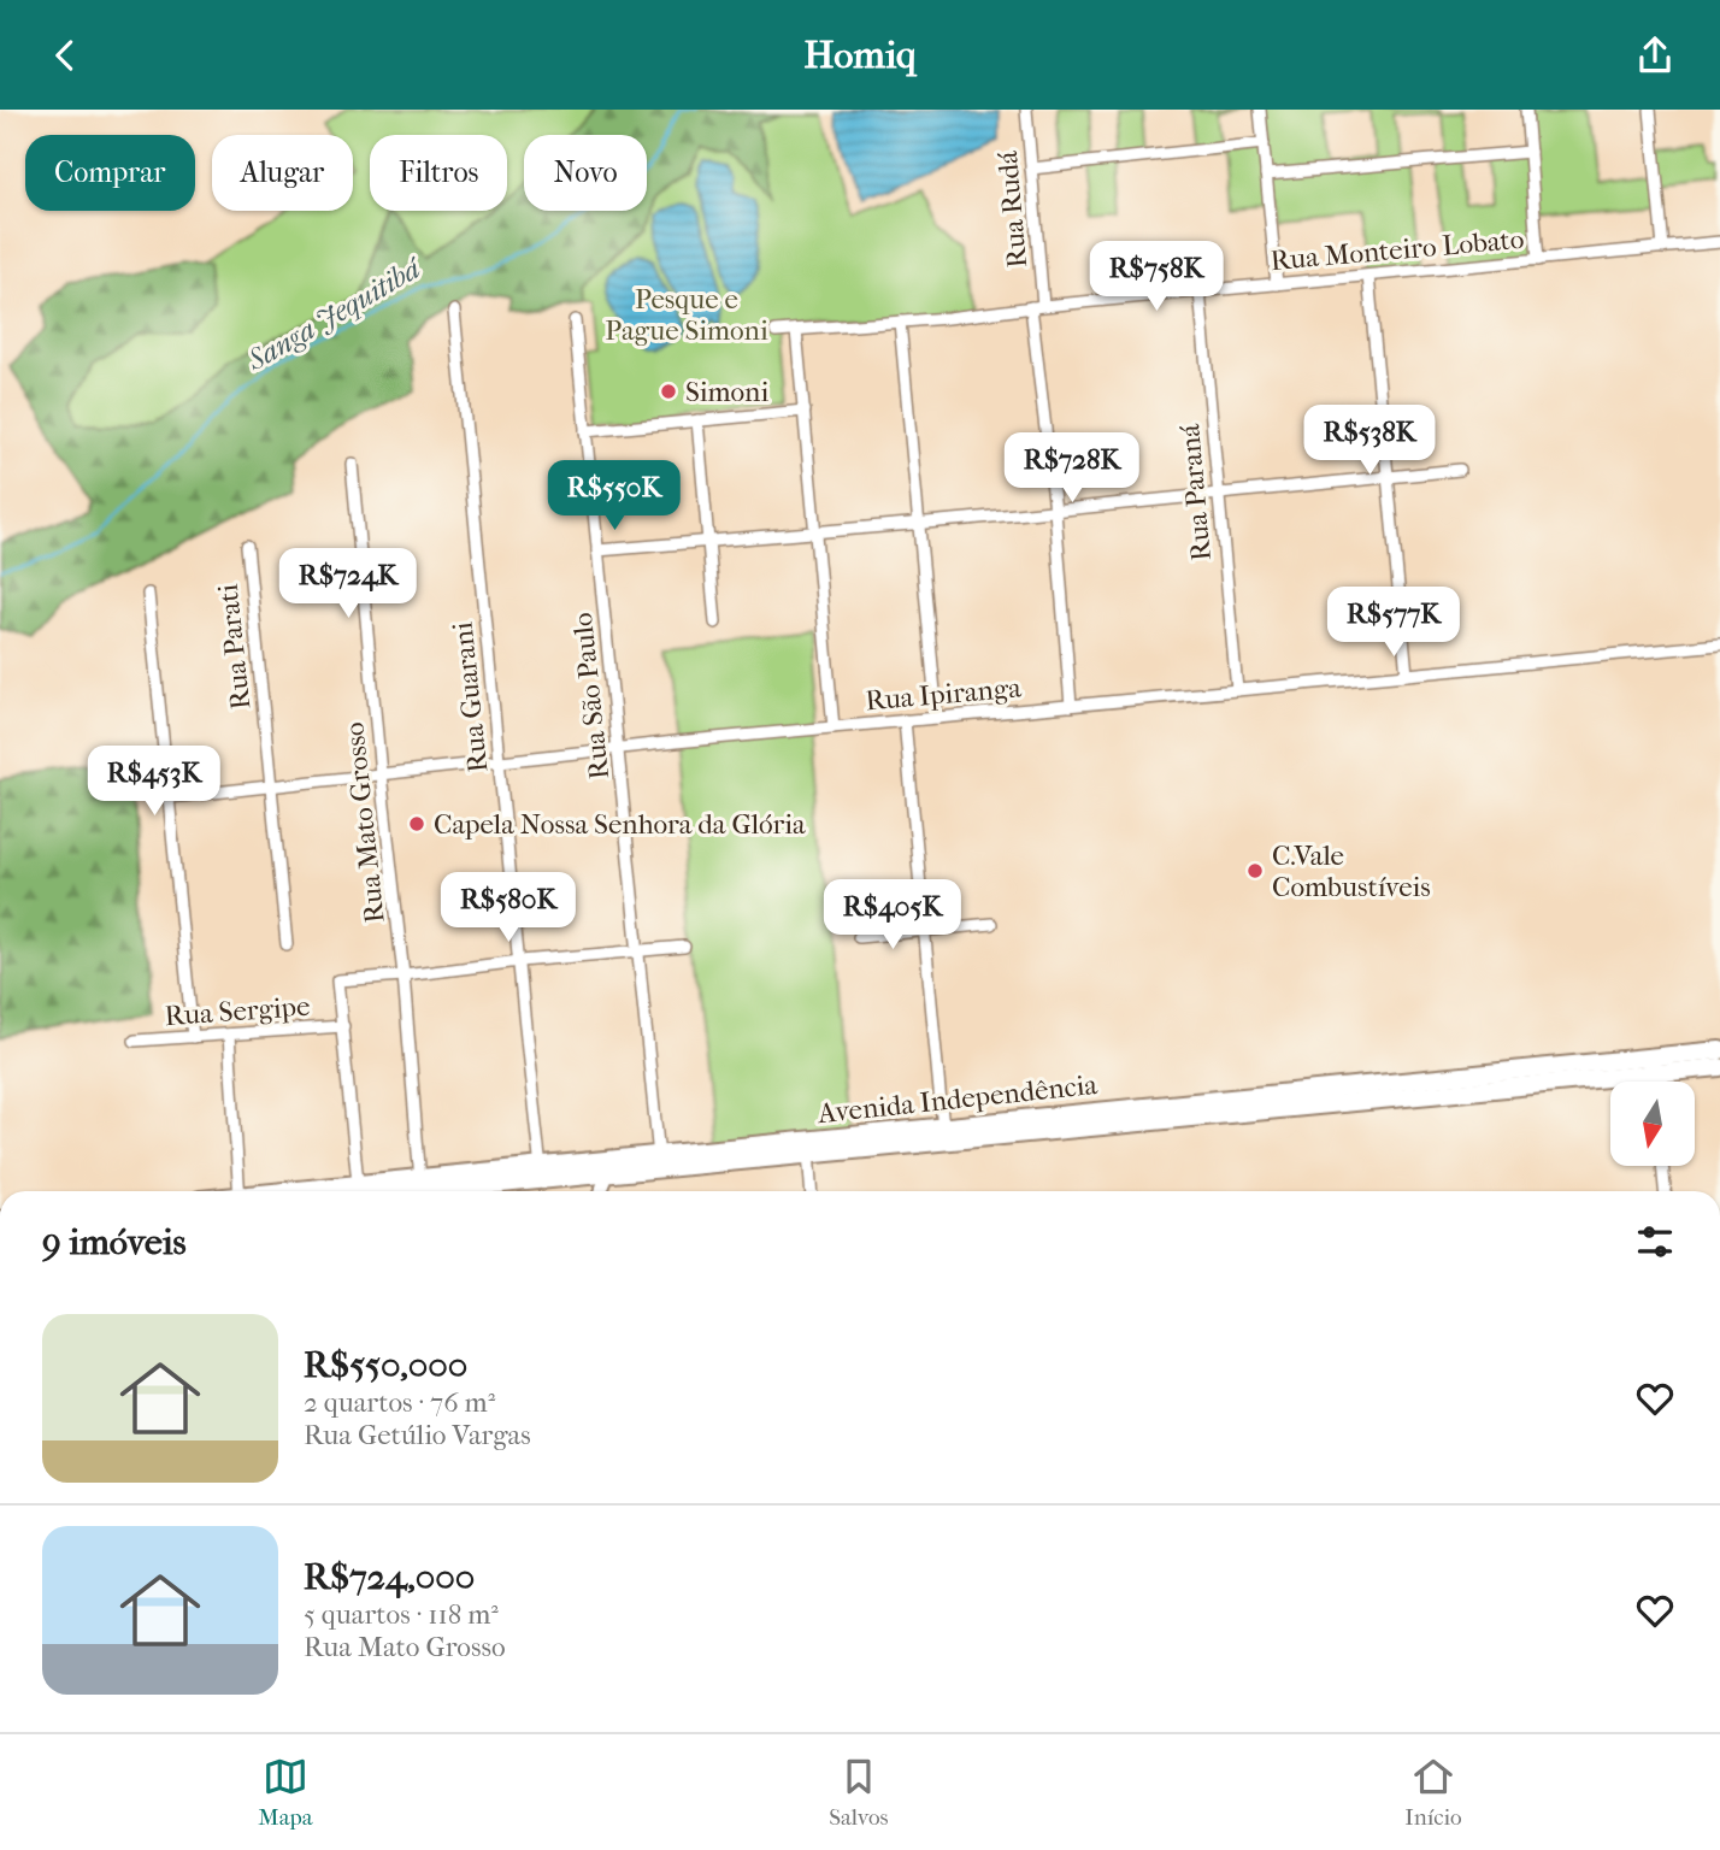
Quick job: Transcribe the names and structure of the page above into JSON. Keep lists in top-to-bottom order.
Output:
{
  "streets": {
    "main road": ["Avenida Independência"],
    "street": [
      "Rua Rudá",
      "Rua Monteiro Lobato",
      "Rua Paraná",
      "Rua Parati",
      "Rua Ipiranga",
      "Rua São Paulo",
      "Rua Guarani",
      "Rua Mato Grosso",
      "Rua Sergipe"
    ]
  },
  "crossings": [
    ["Rua Rudá", "Rua Monteiro Lobato"],
    ["Rua Rudá", "Rua Ipiranga"],
    ["Rua Monteiro Lobato", "Rua Paraná"],
    ["Rua Paraná", "Rua Ipiranga"],
    ["Rua Parati", "Rua Ipiranga"],
    ["Rua Ipiranga", "Rua São Paulo"],
    ["Rua Ipiranga", "Rua Guarani"],
    ["Rua Ipiranga", "Rua Mato Grosso"],
    ["Rua São Paulo", "Avenida Independência"],
    ["Rua Guarani", "Avenida Independência"],
    ["Rua Mato Grosso", "Avenida Independência"]
  ],
  "water": ["Sanga Jequitibá"],
  "parks": ["Pesque e Pague Simoni"],
  "places": ["Simoni", "Capela Nossa Senhora da Glória", "C.Vale Combustíveis"],
  "north": "bottom",
  "page": {
    "header": "Homiq",
    "chip": [
      "Comprar",
      "Alugar",
      "Filtros",
      "Novo"
    ],
    "price": [
      "R$758K",
      "R$538K",
      "R$728K",
      "R$550K",
      "R$724K",
      "R$577K",
      "R$453K",
      "R$580K",
      "R$405K"
    ],
    "heading": "9 imóveis",
    "list": [
      {
        "name": "R$550,000",
        "note": "2 quartos · 76 m² · Rua Getúlio Vargas"
      },
      {
        "name": "R$724,000",
        "note": "5 quartos · 118 m² · Rua Mato Grosso"
      }
    ],
    "tabs": ["Mapa", "Salvos", "Início"]
  }
}
